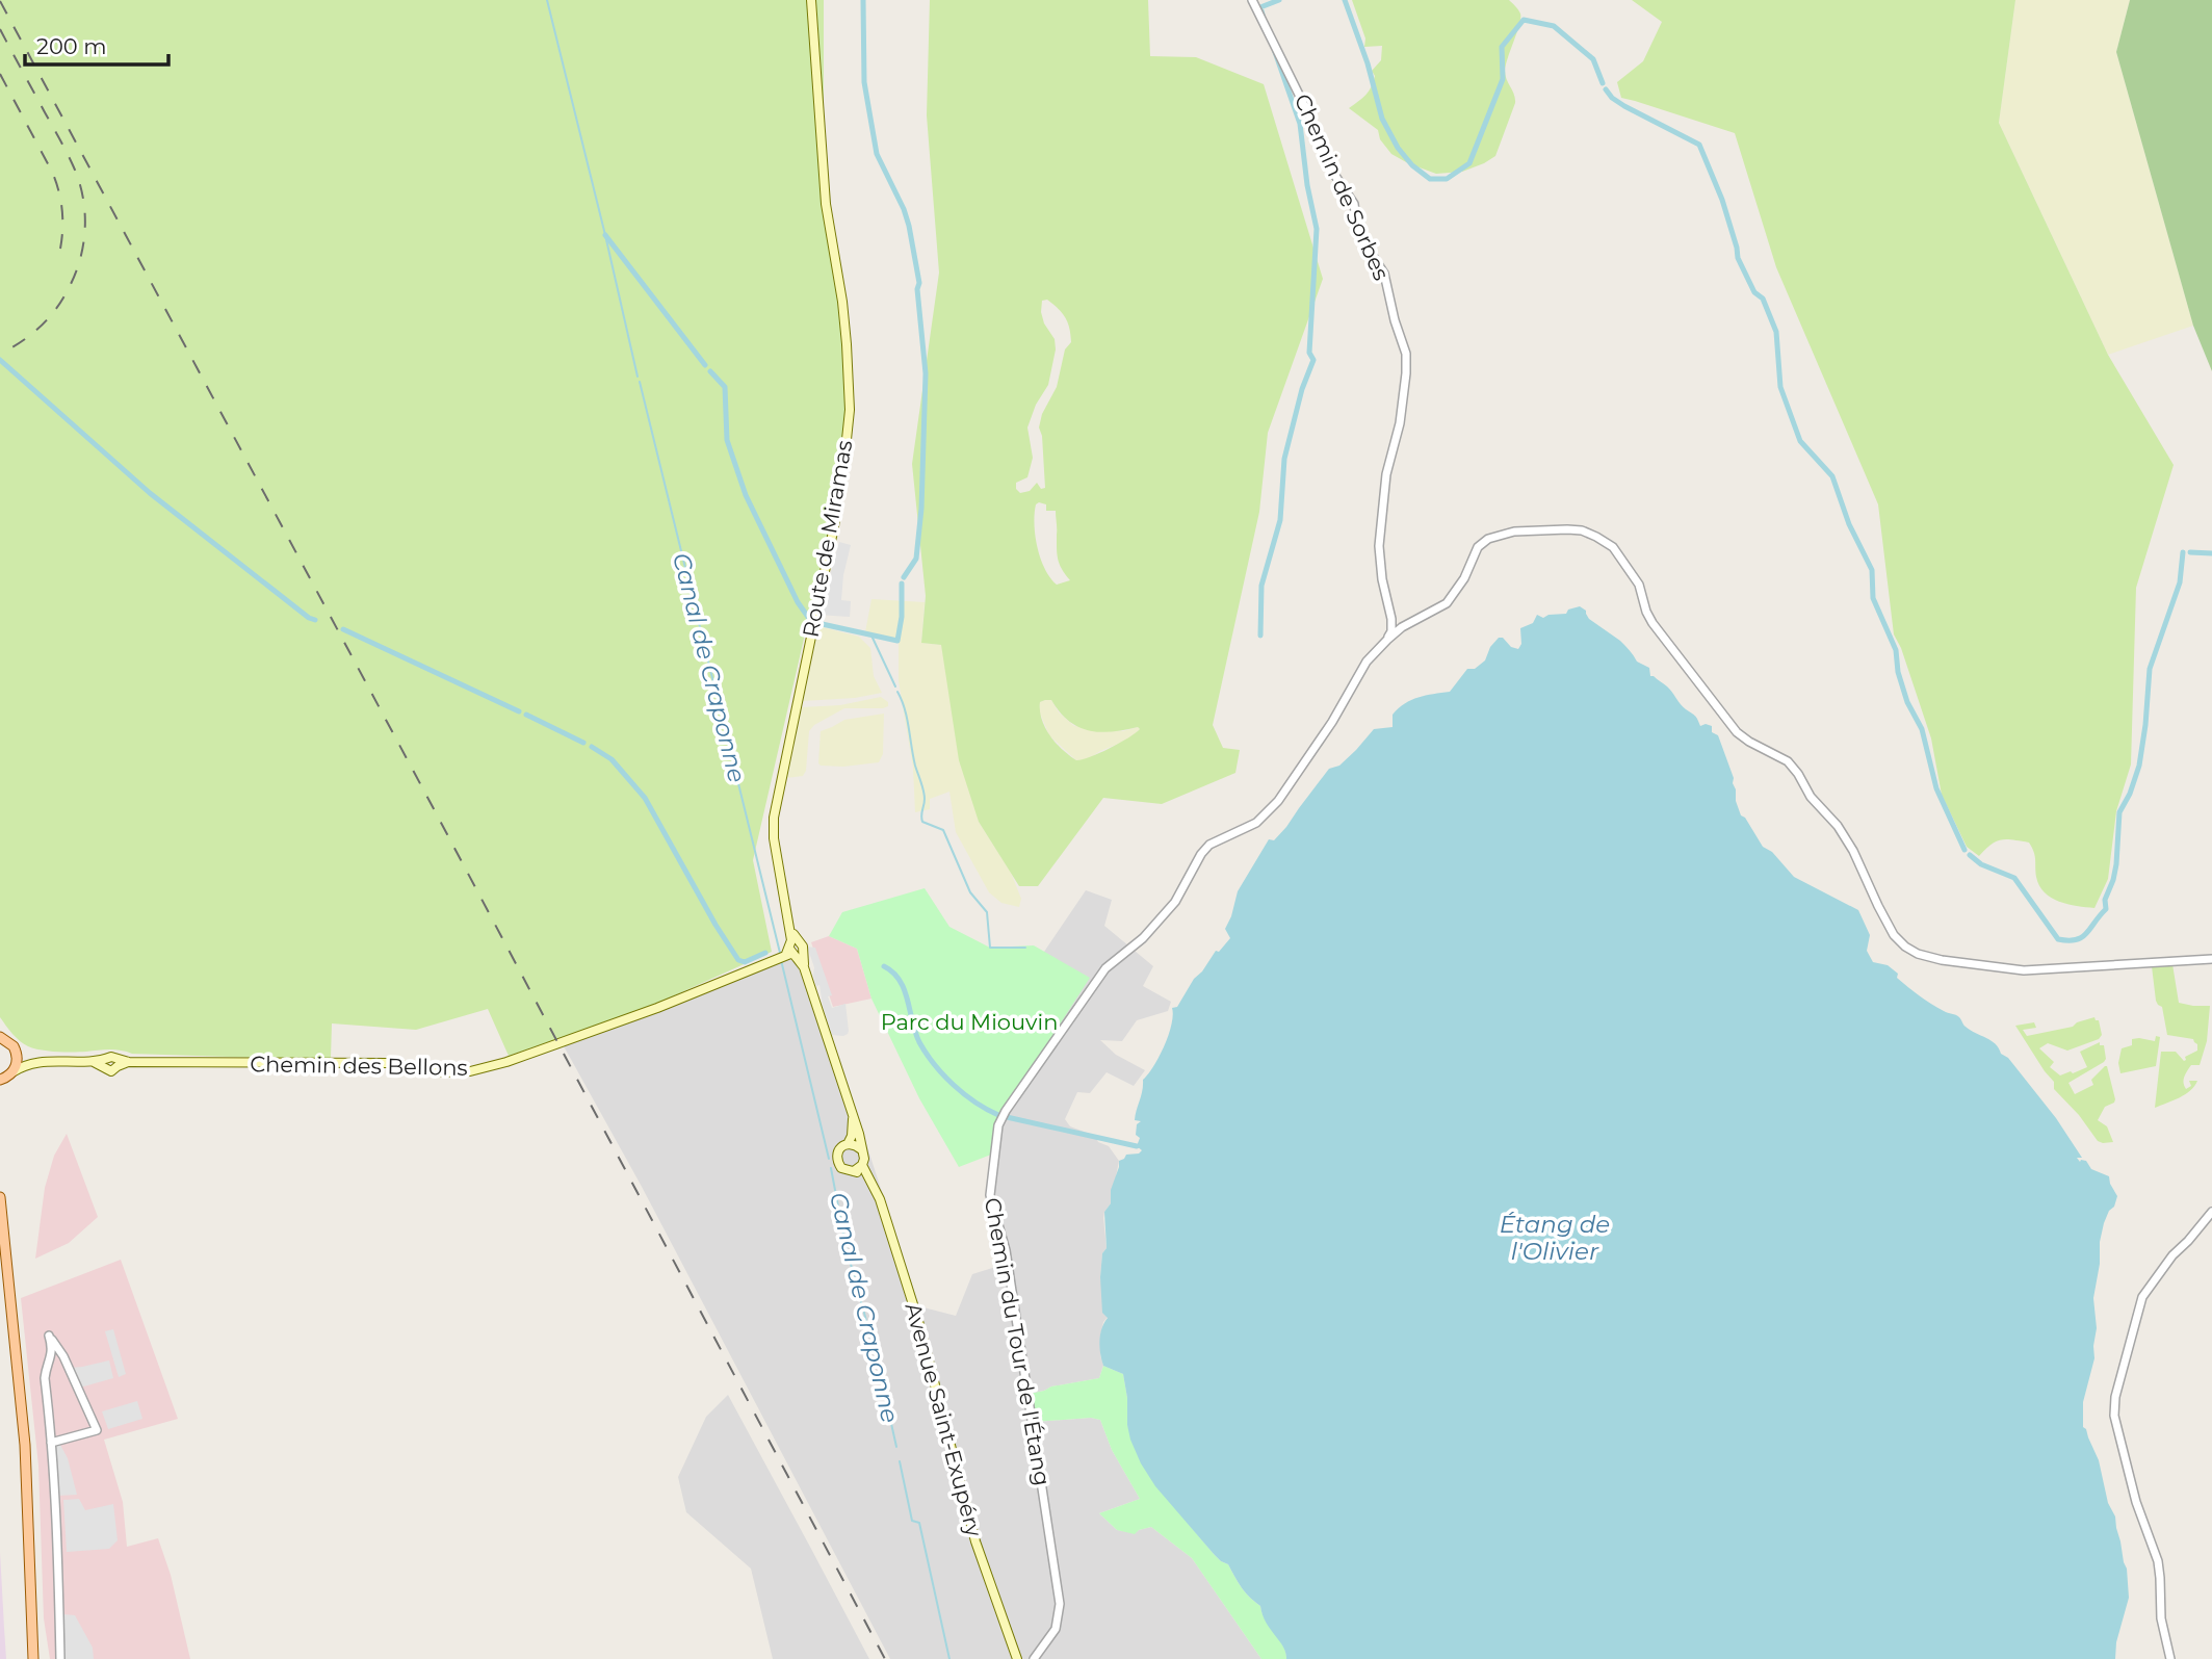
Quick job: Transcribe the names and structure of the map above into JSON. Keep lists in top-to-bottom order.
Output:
{
  "streets": {
    "main road": ["Route de Miramas", "Chemin des Bellons", "Avenue Saint-Exupéry"],
    "street": ["Chemin de Sorbes", "Chemin du Tour de l'Étang"]
  },
  "crossings": [
    ["Chemin de Sorbes", "Chemin du Tour de l'Étang"],
    ["Route de Miramas", "Chemin des Bellons"]
  ],
  "water": ["Canal de Craponne", "Étang de l'Olivier"],
  "parks": ["Parc du Miouvin"],
  "scale_bar": "200 m"
}
